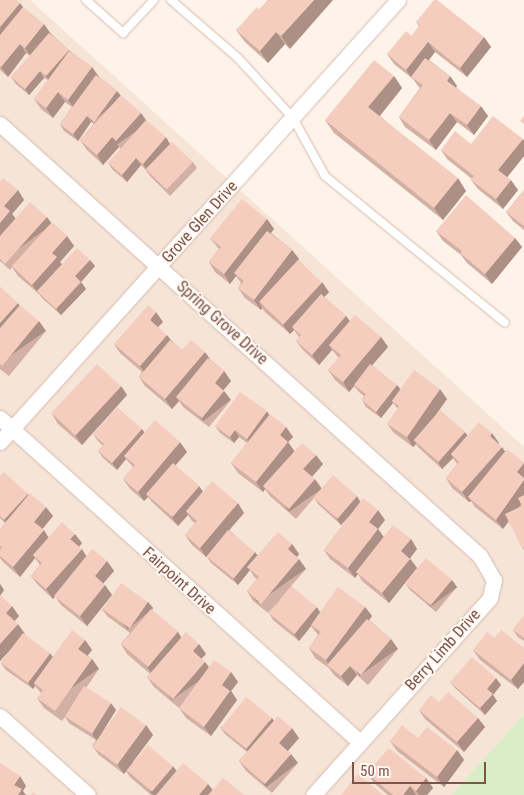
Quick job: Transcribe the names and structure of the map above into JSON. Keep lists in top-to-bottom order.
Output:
{
  "streets": {
    "street": [
      "Grove Glen Drive",
      "Spring Grove Drive",
      "Fairpoint Drive",
      "Berry Limb Drive"
    ]
  },
  "crossings": [
    ["Grove Glen Drive", "Spring Grove Drive"],
    ["Grove Glen Drive", "Fairpoint Drive"],
    ["Spring Grove Drive", "Berry Limb Drive"],
    ["Fairpoint Drive", "Berry Limb Drive"]
  ],
  "scale_bar": "50 m"
}
